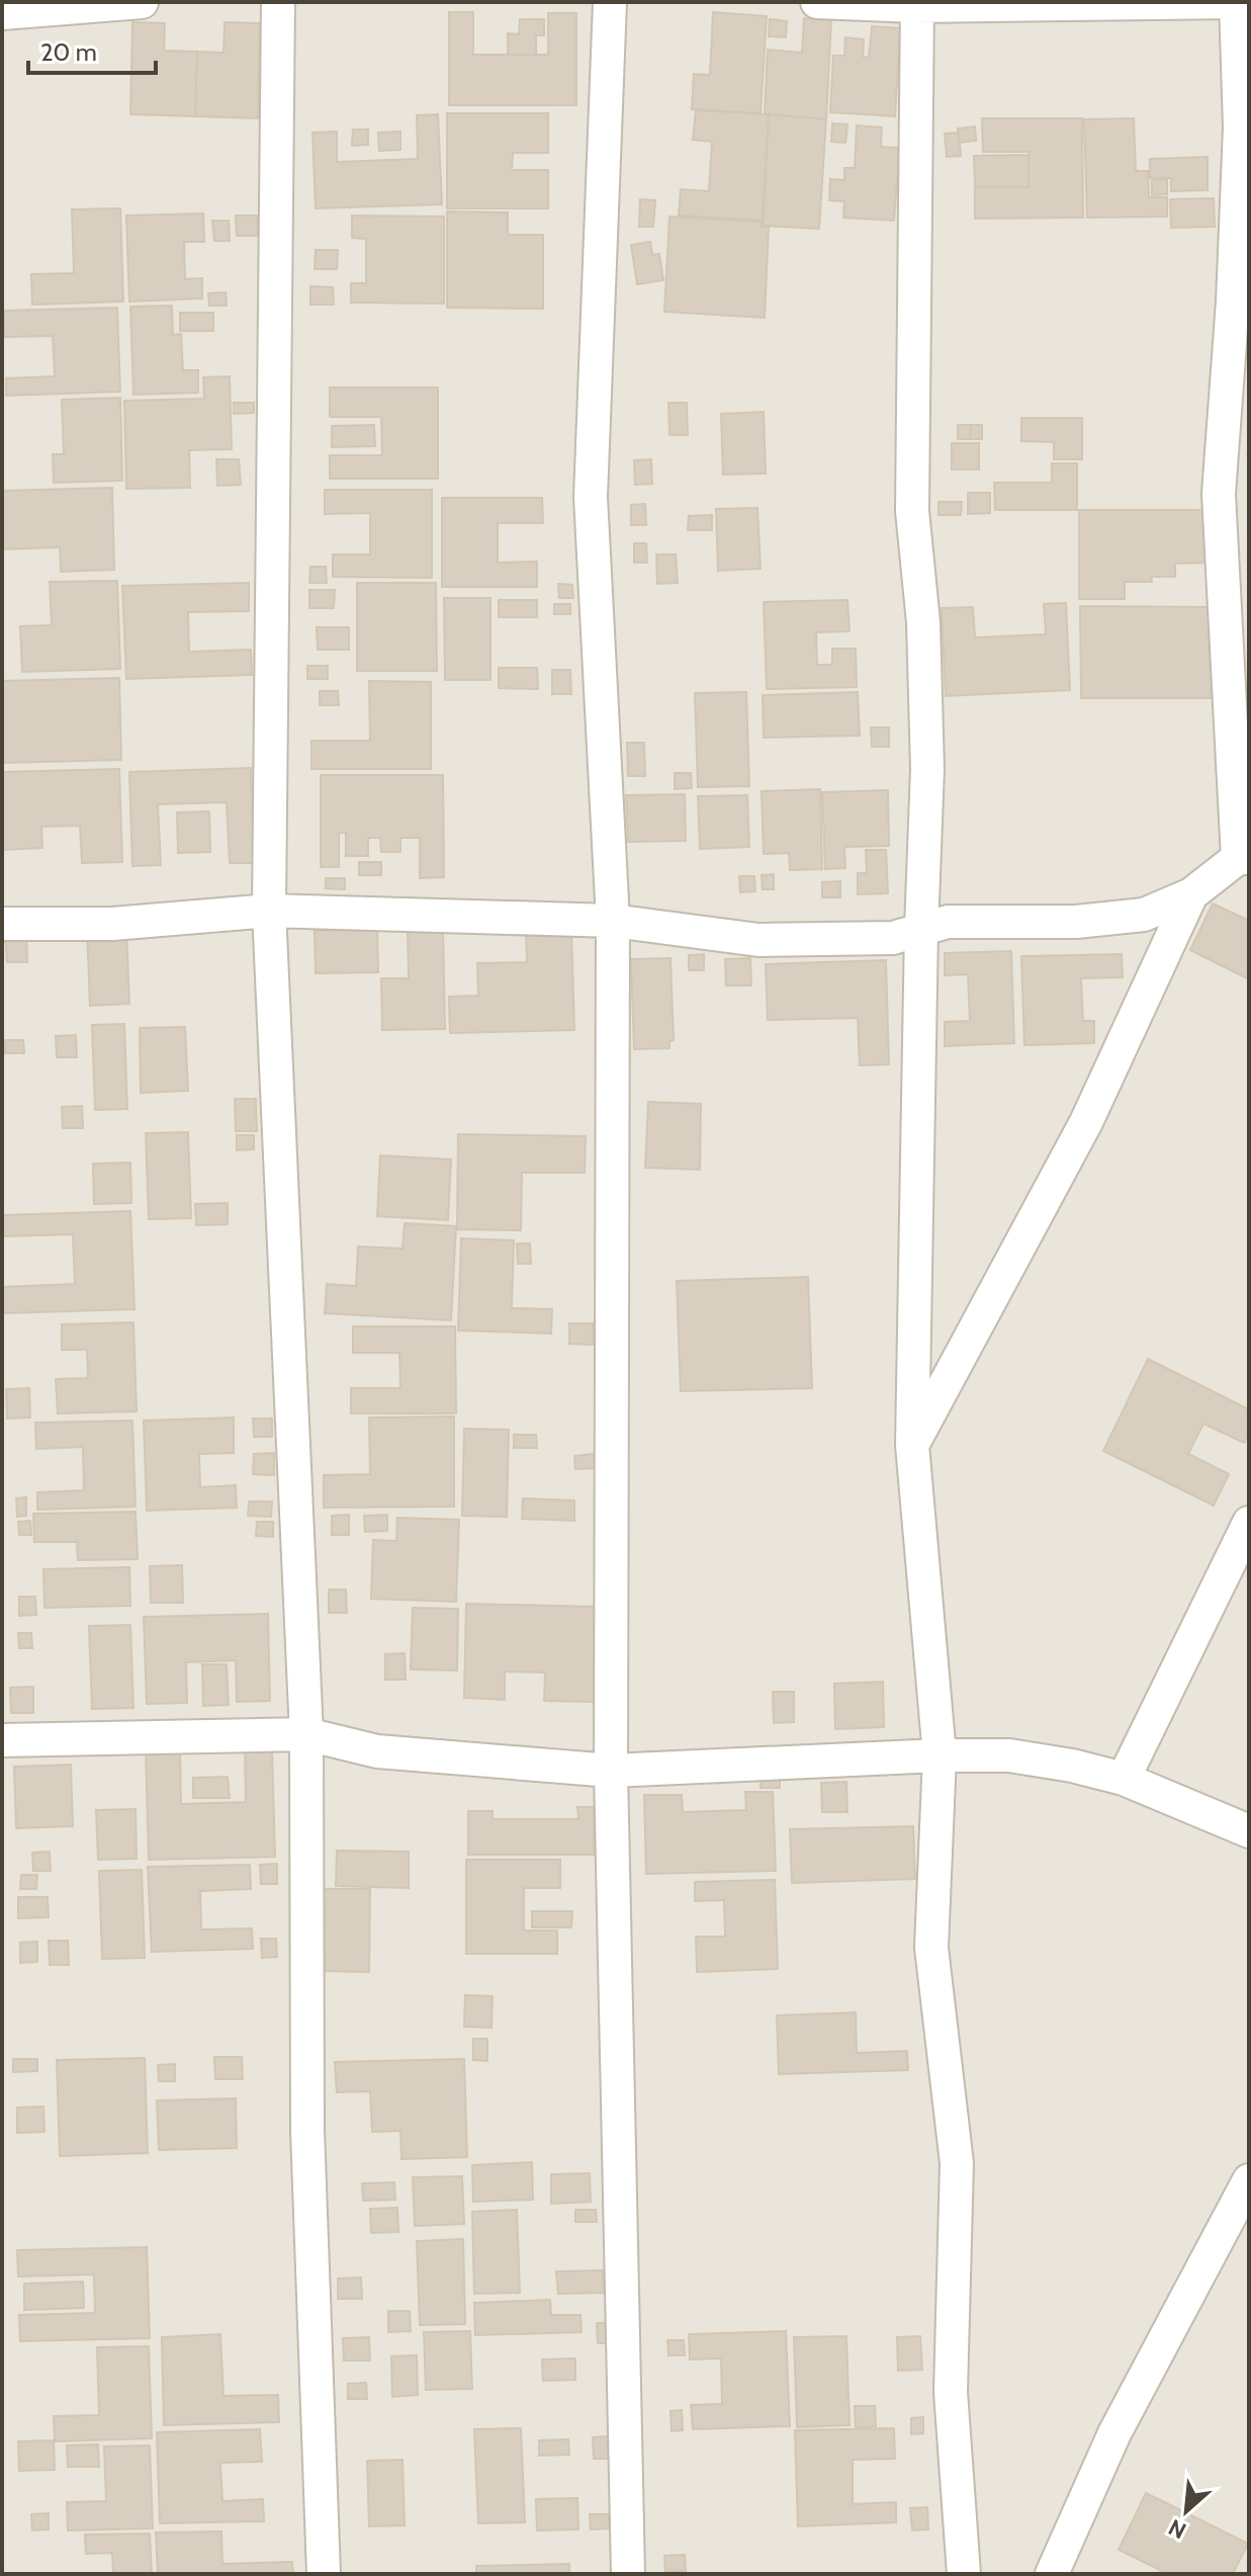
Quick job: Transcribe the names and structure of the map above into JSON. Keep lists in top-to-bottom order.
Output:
{
  "scale_bar": "20 m",
  "north": "bottom left"
}
